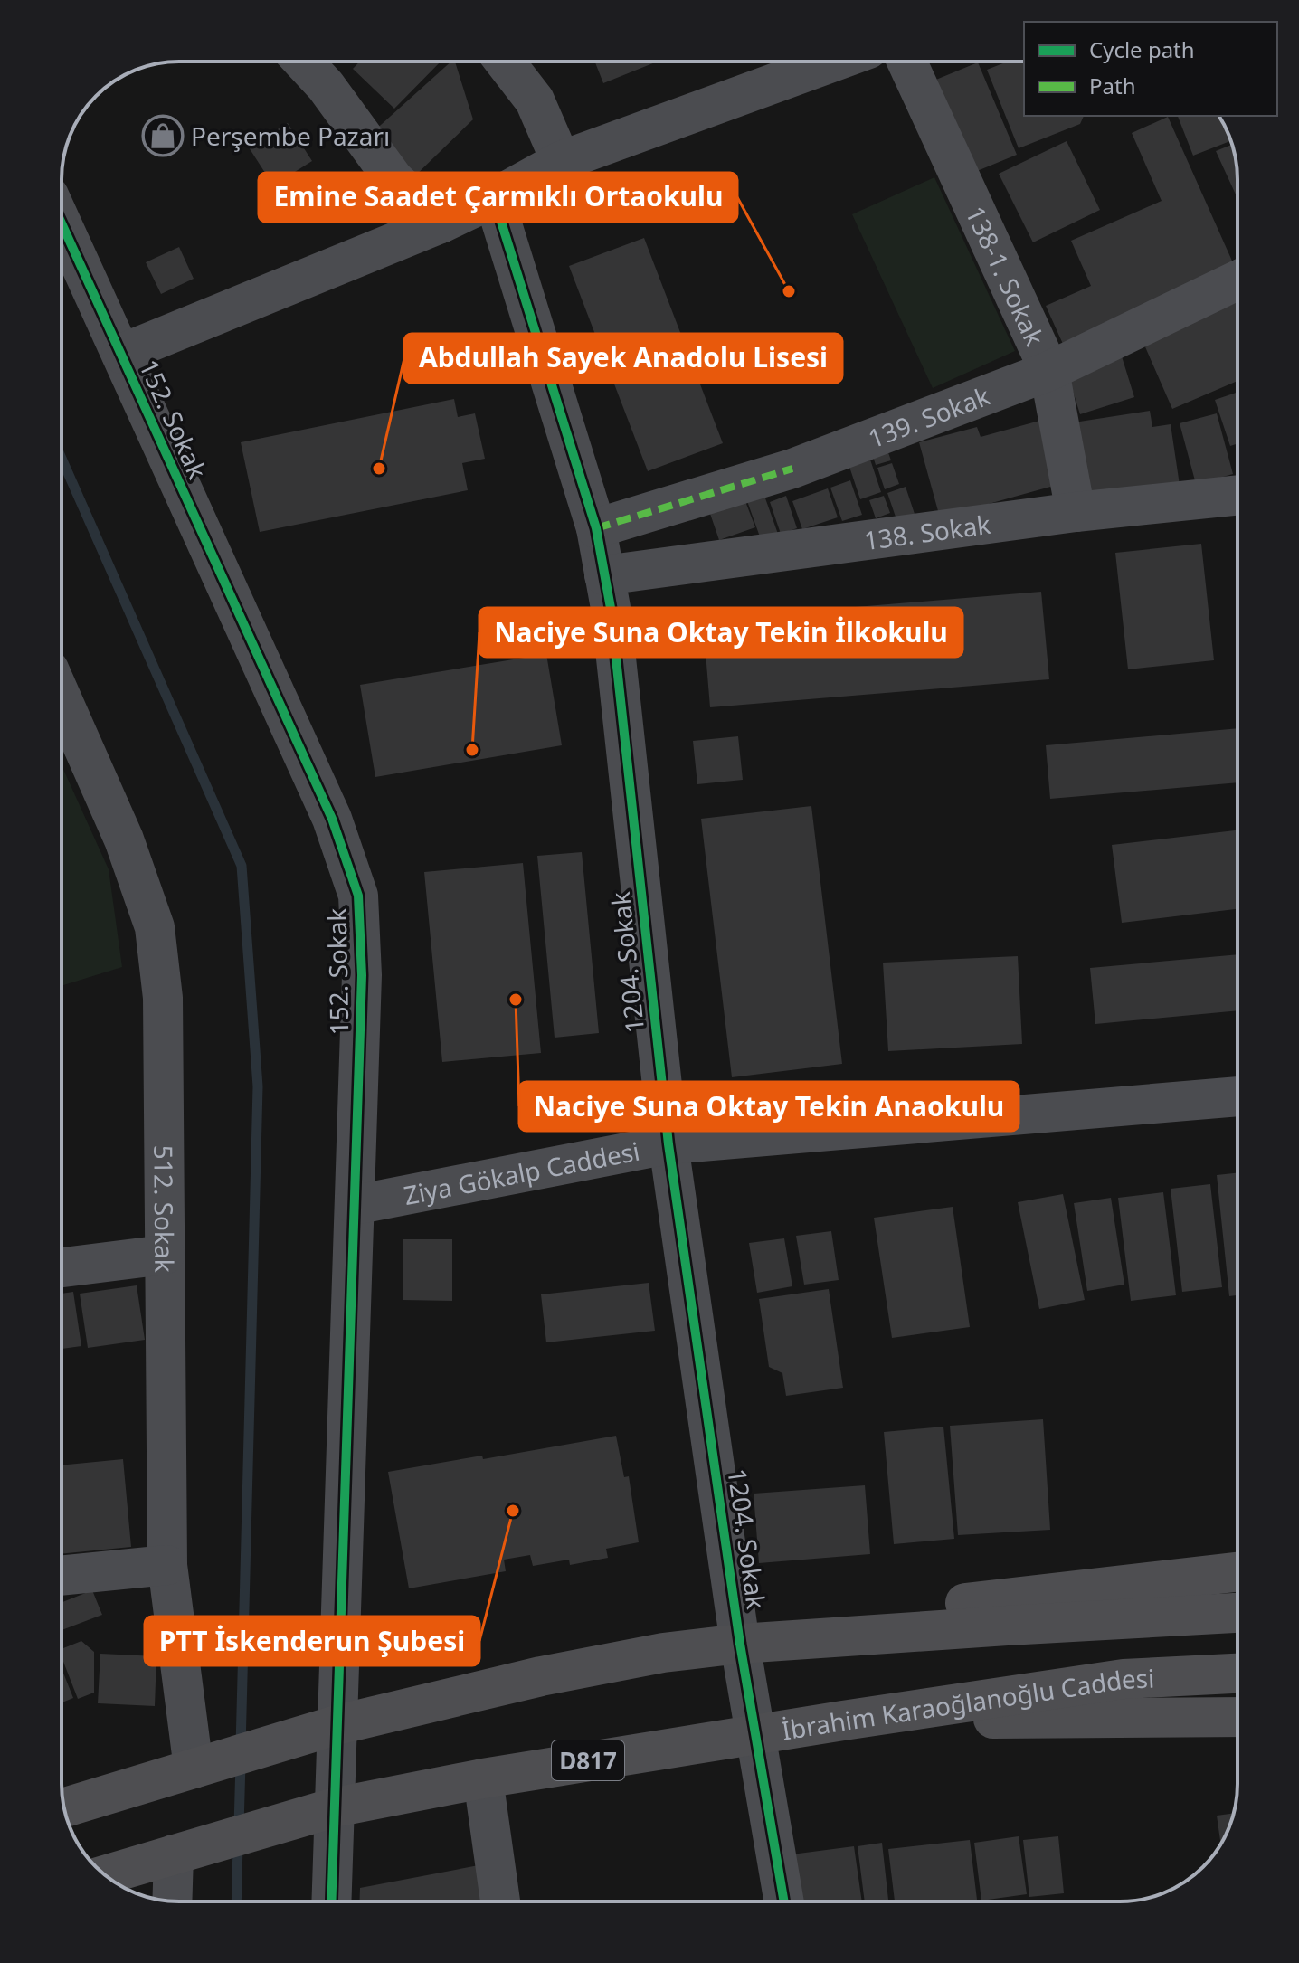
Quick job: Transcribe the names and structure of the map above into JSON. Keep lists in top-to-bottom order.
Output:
{
  "streets": {
    "highway": ["İbrahim Karaoğlanoğlu Caddesi", "D817"],
    "street": [
      "138-1. Sokak",
      "139. Sokak",
      "152. Sokak",
      "138. Sokak",
      "1204. Sokak",
      "Ziya Gökalp Caddesi",
      "512. Sokak"
    ]
  },
  "crossings": [
    ["138-1. Sokak", "139. Sokak"],
    ["138-1. Sokak", "138. Sokak"],
    ["139. Sokak", "1204. Sokak"],
    ["152. Sokak", "Ziya Gökalp Caddesi"],
    ["152. Sokak", "İbrahim Karaoğlanoğlu Caddesi"],
    ["138. Sokak", "1204. Sokak"],
    ["1204. Sokak", "Ziya Gökalp Caddesi"],
    ["1204. Sokak", "İbrahim Karaoğlanoğlu Caddesi"]
  ],
  "places": {
    "shop": ["Perşembe Pazarı"],
    "other": [
      "Emine Saadet Çarmıklı Ortaokulu",
      "Abdullah Sayek Anadolu Lisesi",
      "Naciye Suna Oktay Tekin İlkokulu",
      "Naciye Suna Oktay Tekin Anaokulu",
      "PTT İskenderun Şubesi"
    ]
  },
  "legend": ["Cycle path", "Path"]
}
